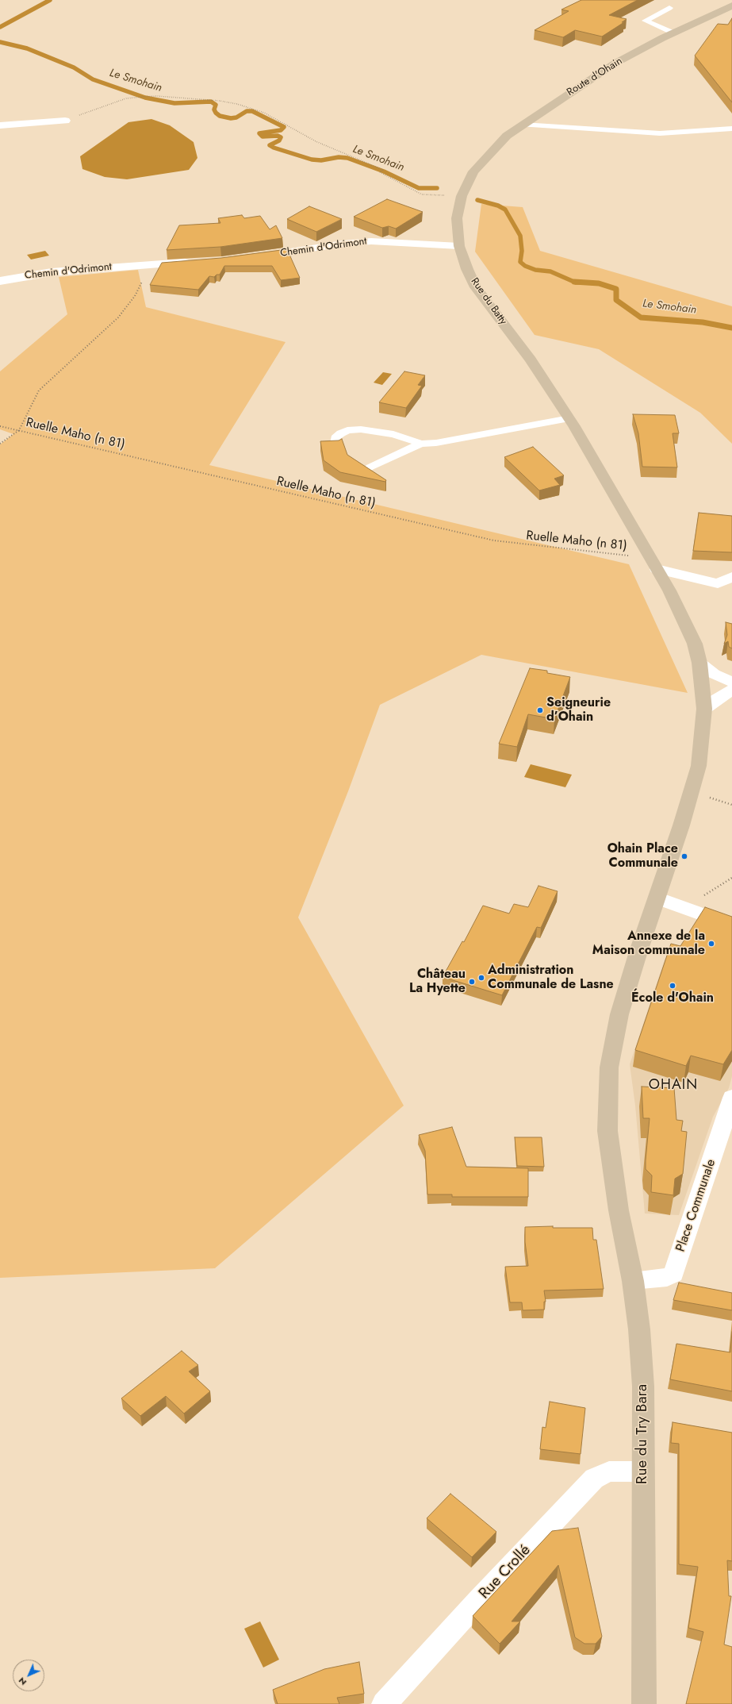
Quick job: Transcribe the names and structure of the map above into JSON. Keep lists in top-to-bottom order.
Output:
{
  "streets": {
    "main road": ["Route d'Ohain", "Rue du Batty", "Rue du Try Bara"],
    "street": ["Chemin d'Odrimont", "Place Communale", "Rue Crollé"],
    "path": ["Ruelle Maho (n 81)"]
  },
  "crossings": [
    ["Route d'Ohain", "Rue du Batty"],
    ["Chemin d'Odrimont", "Rue du Batty"],
    ["Rue du Batty", "Ruelle Maho (n 81)"],
    ["Place Communale", "Rue du Try Bara"],
    ["Rue du Try Bara", "Rue Crollé"]
  ],
  "districts": ["OHAIN"],
  "water": ["Le Smohain"],
  "places": [
    "Seigneurie d’Ohain",
    "Ohain Place Communale",
    "Annexe de la Maison communale",
    "Administration Communale de Lasne",
    "Château La Hyette",
    "École d'Ohain"
  ],
  "north": "bottom left"
}
